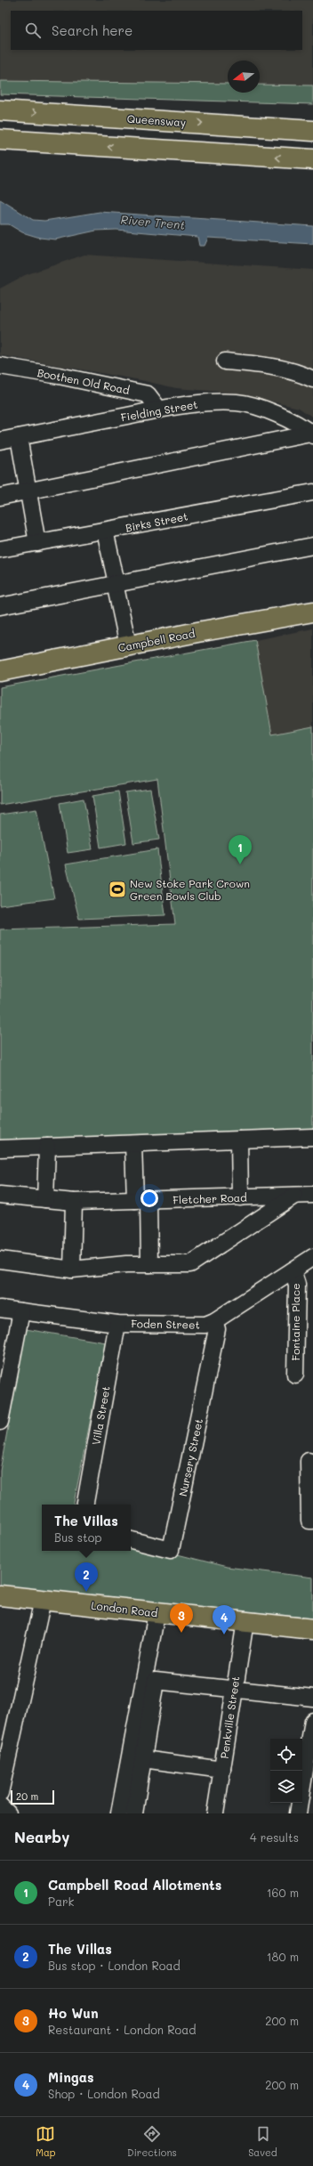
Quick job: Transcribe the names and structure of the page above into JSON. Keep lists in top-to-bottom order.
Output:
{
  "streets": {
    "main road": ["Queensway", "Campbell Road", "London Road"],
    "street": [
      "Boothen Old Road",
      "Fielding Street",
      "Birks Street",
      "Fletcher Road",
      "Fontaine Place",
      "Foden Street",
      "Villa Street",
      "Nursery Street",
      "Penkville Street"
    ]
  },
  "crossings": [
    ["Boothen Old Road", "Fielding Street"],
    ["Fontaine Place", "Foden Street"],
    ["Foden Street", "Villa Street"],
    ["Foden Street", "Nursery Street"],
    ["London Road", "Penkville Street"]
  ],
  "water": ["River Trent"],
  "places": {
    "sports": ["New Stoke Park Crown Green Bowls Club"]
  },
  "scale_bar": "20 m",
  "north": "left",
  "page": {
    "search": "Search here",
    "pins": [
      "1",
      "2",
      "3",
      "4"
    ],
    "popup": ["The Villas", "Bus stop"],
    "scale": "20 m",
    "heading": ["Nearby", "4 results"],
    "list": [
      {
        "mark": "1",
        "name": "Campbell Road Allotments",
        "note": "Park",
        "value": "160 m"
      },
      {
        "mark": "2",
        "name": "The Villas",
        "note": "Bus stop · London Road",
        "value": "180 m"
      },
      {
        "mark": "3",
        "name": "Ho Wun",
        "note": "Restaurant · London Road",
        "value": "200 m"
      },
      {
        "mark": "4",
        "name": "Mingas",
        "note": "Shop · London Road",
        "value": "200 m"
      }
    ],
    "nav": ["Map", "Directions", "Saved"]
  }
}
